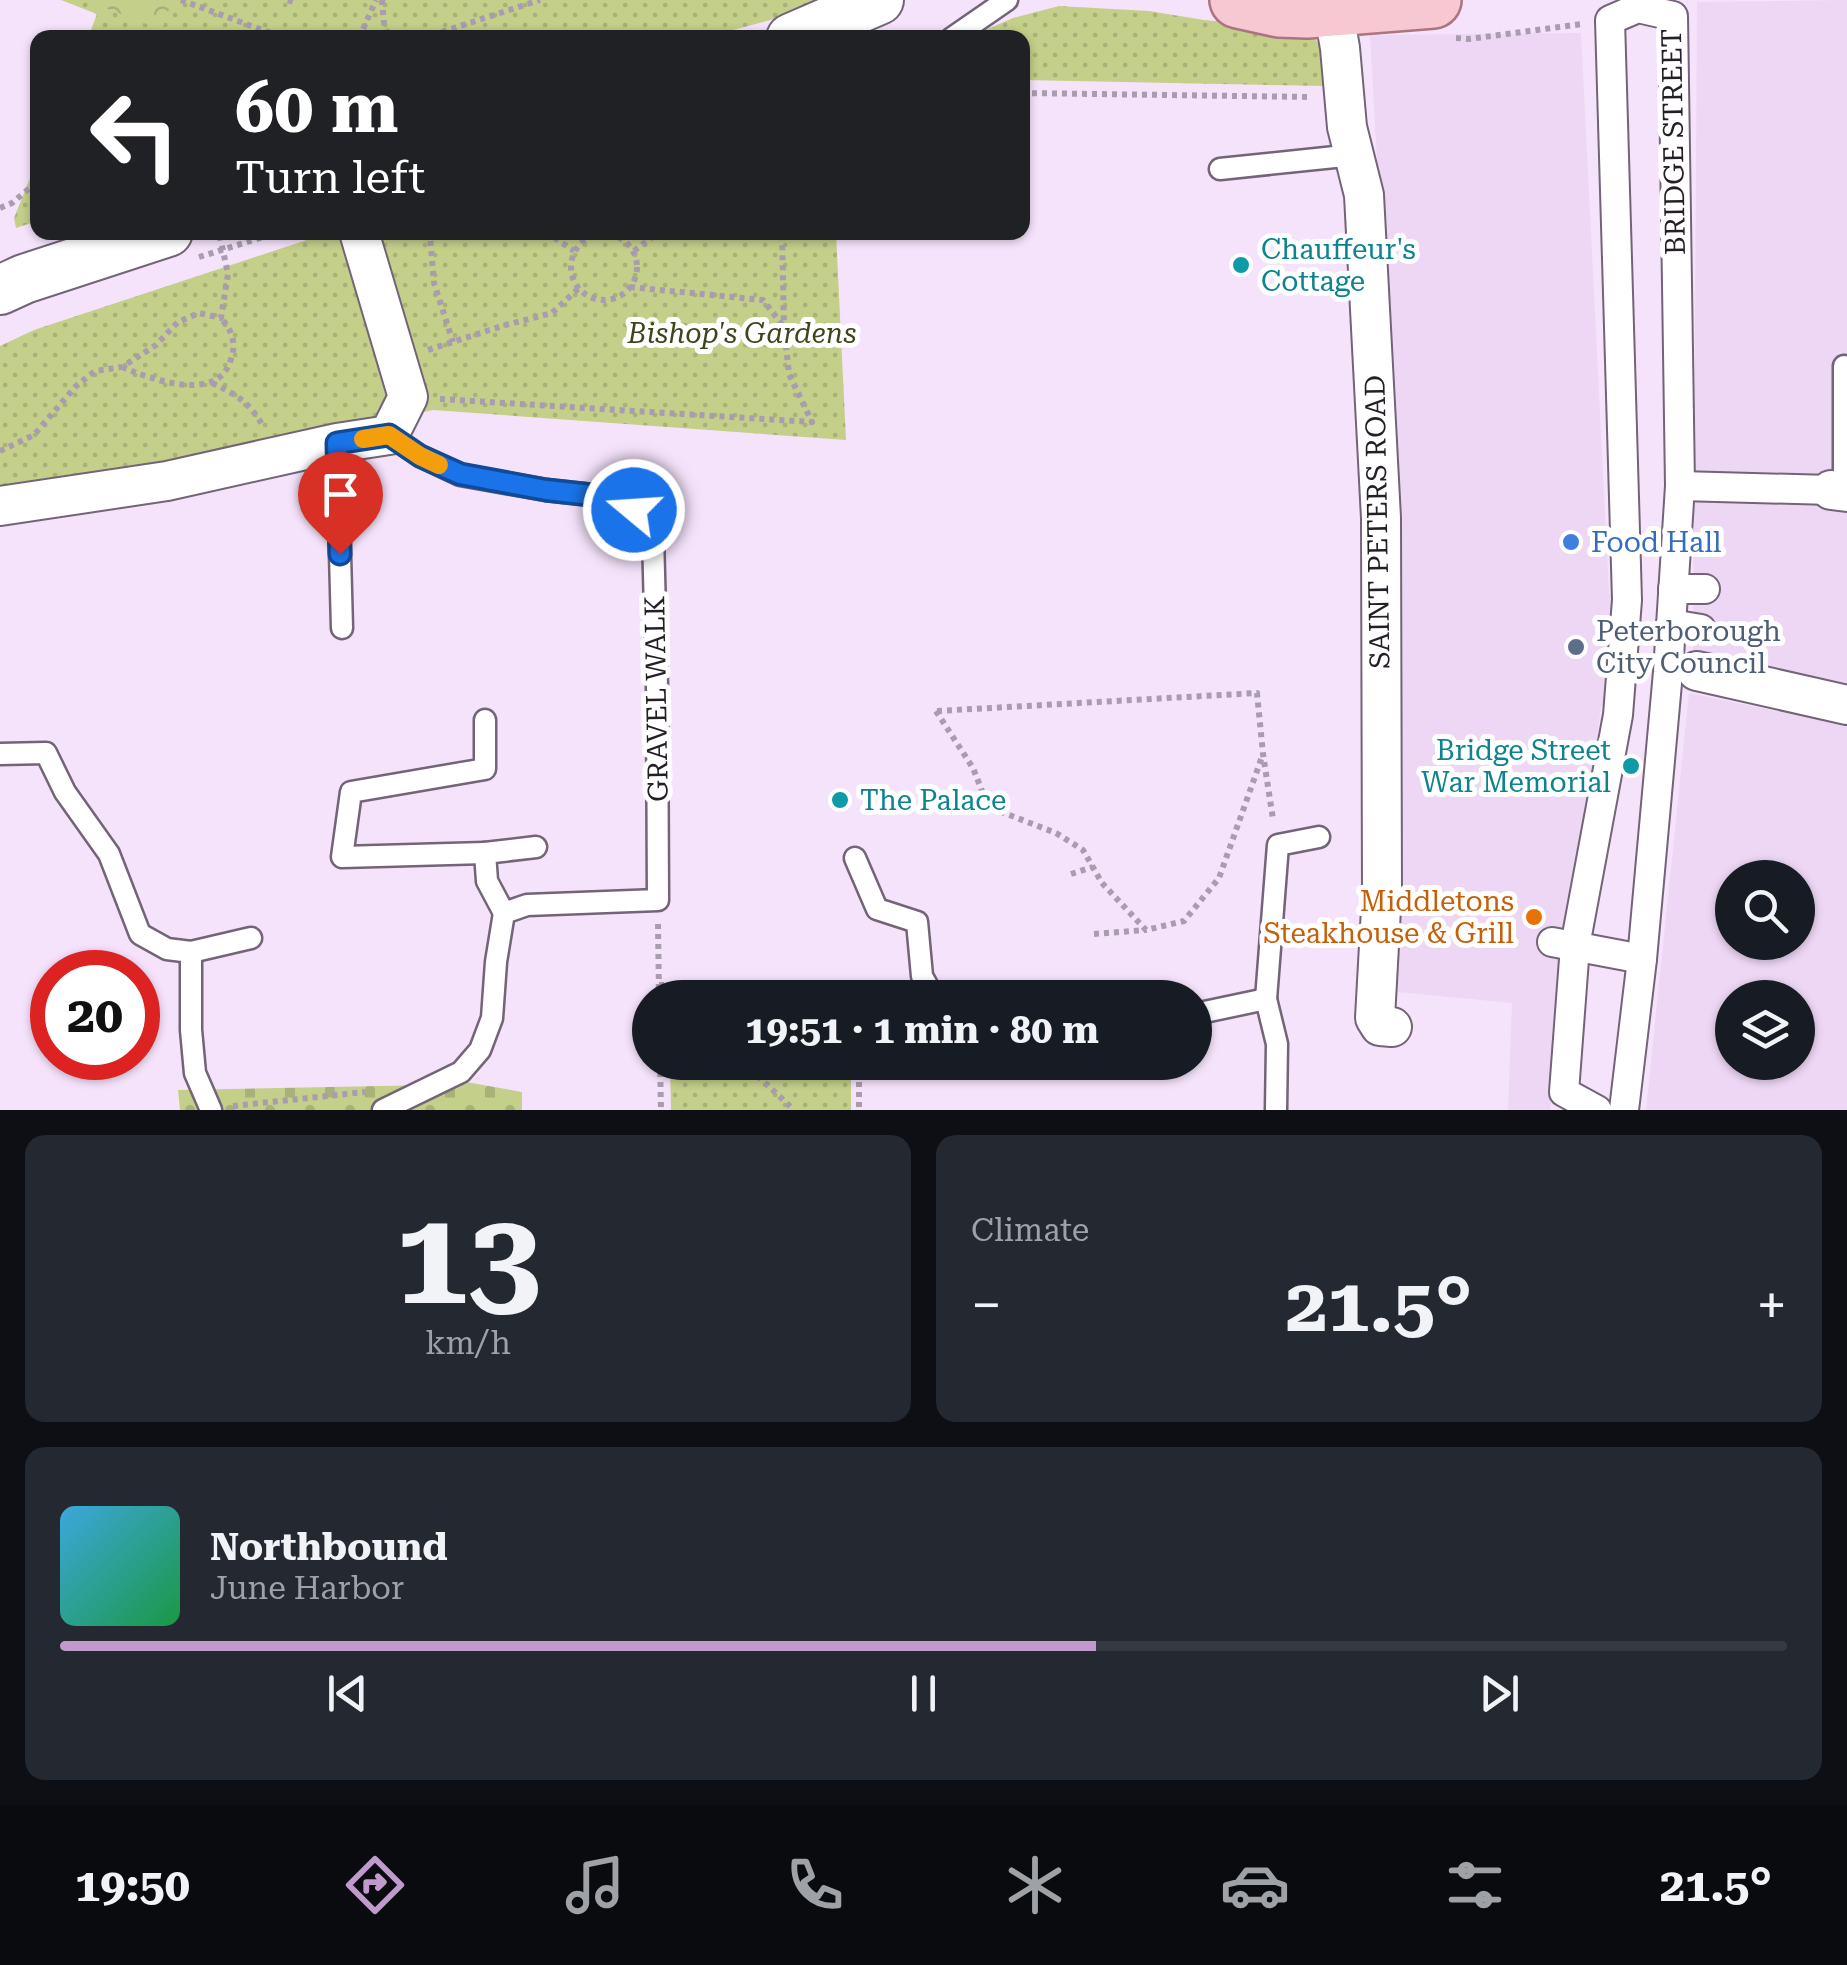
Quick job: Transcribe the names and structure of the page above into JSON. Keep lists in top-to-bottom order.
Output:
{
  "streets": {
    "street": ["BRIDGE STREET", "SAINT PETERS ROAD"],
    "lane": ["GRAVEL WALK"]
  },
  "parks": ["Bishop's Gardens"],
  "places": [
    "Chauffeur's Cottage",
    "Food Hall",
    "Peterborough City Council",
    "Bridge Street War Memorial",
    "The Palace",
    "Middletons Steakhouse & Grill"
  ],
  "page": {
    "turn": ["60 m", "Turn left"],
    "limit": "20",
    "trip": "19:51 · 1 min · 80 m",
    "tile": [
      ["13", "km/h"],
      "Climate"
    ],
    "heat": ["−", "21.5°", "+"],
    "song": ["Northbound", "June Harbor"],
    "tabs": ["19:50", "21.5°"]
  }
}
